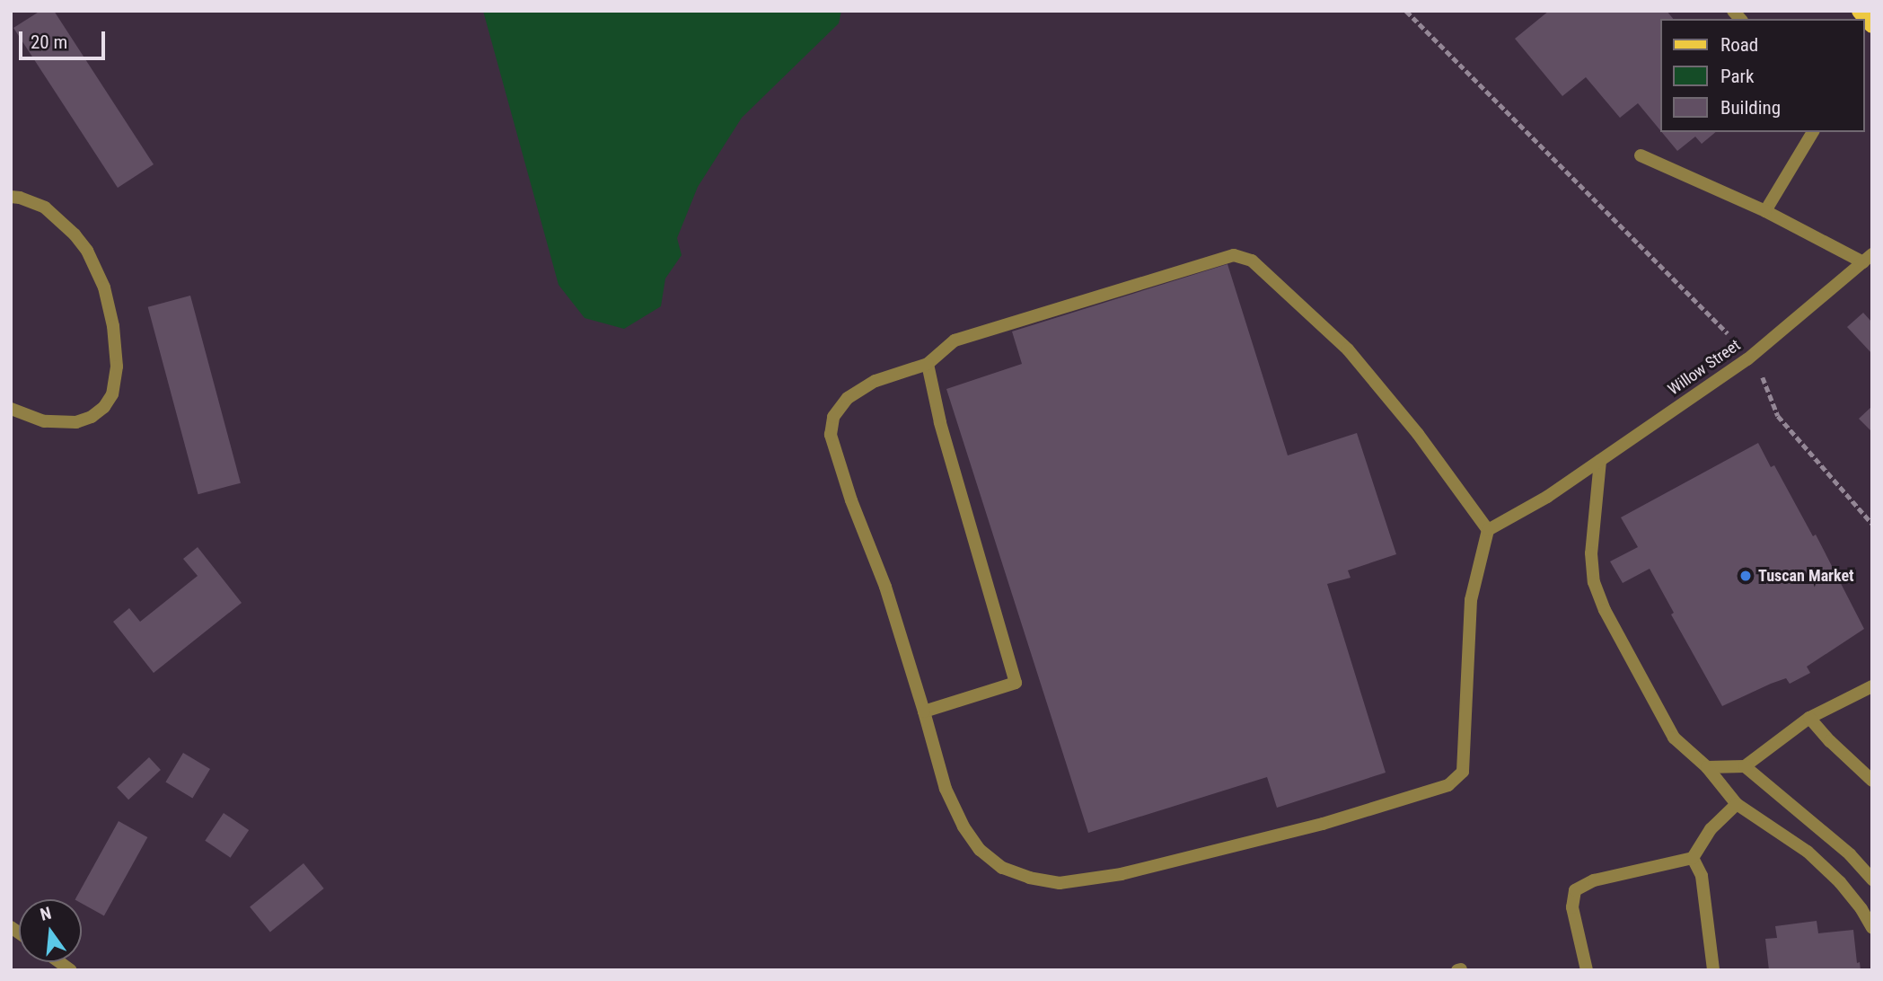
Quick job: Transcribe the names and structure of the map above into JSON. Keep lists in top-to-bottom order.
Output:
{
  "streets": {
    "street": ["Willow Street"]
  },
  "places": ["Tuscan Market"],
  "legend": ["Road", "Park", "Building"],
  "scale_bar": "20 m",
  "north": "top"
}
